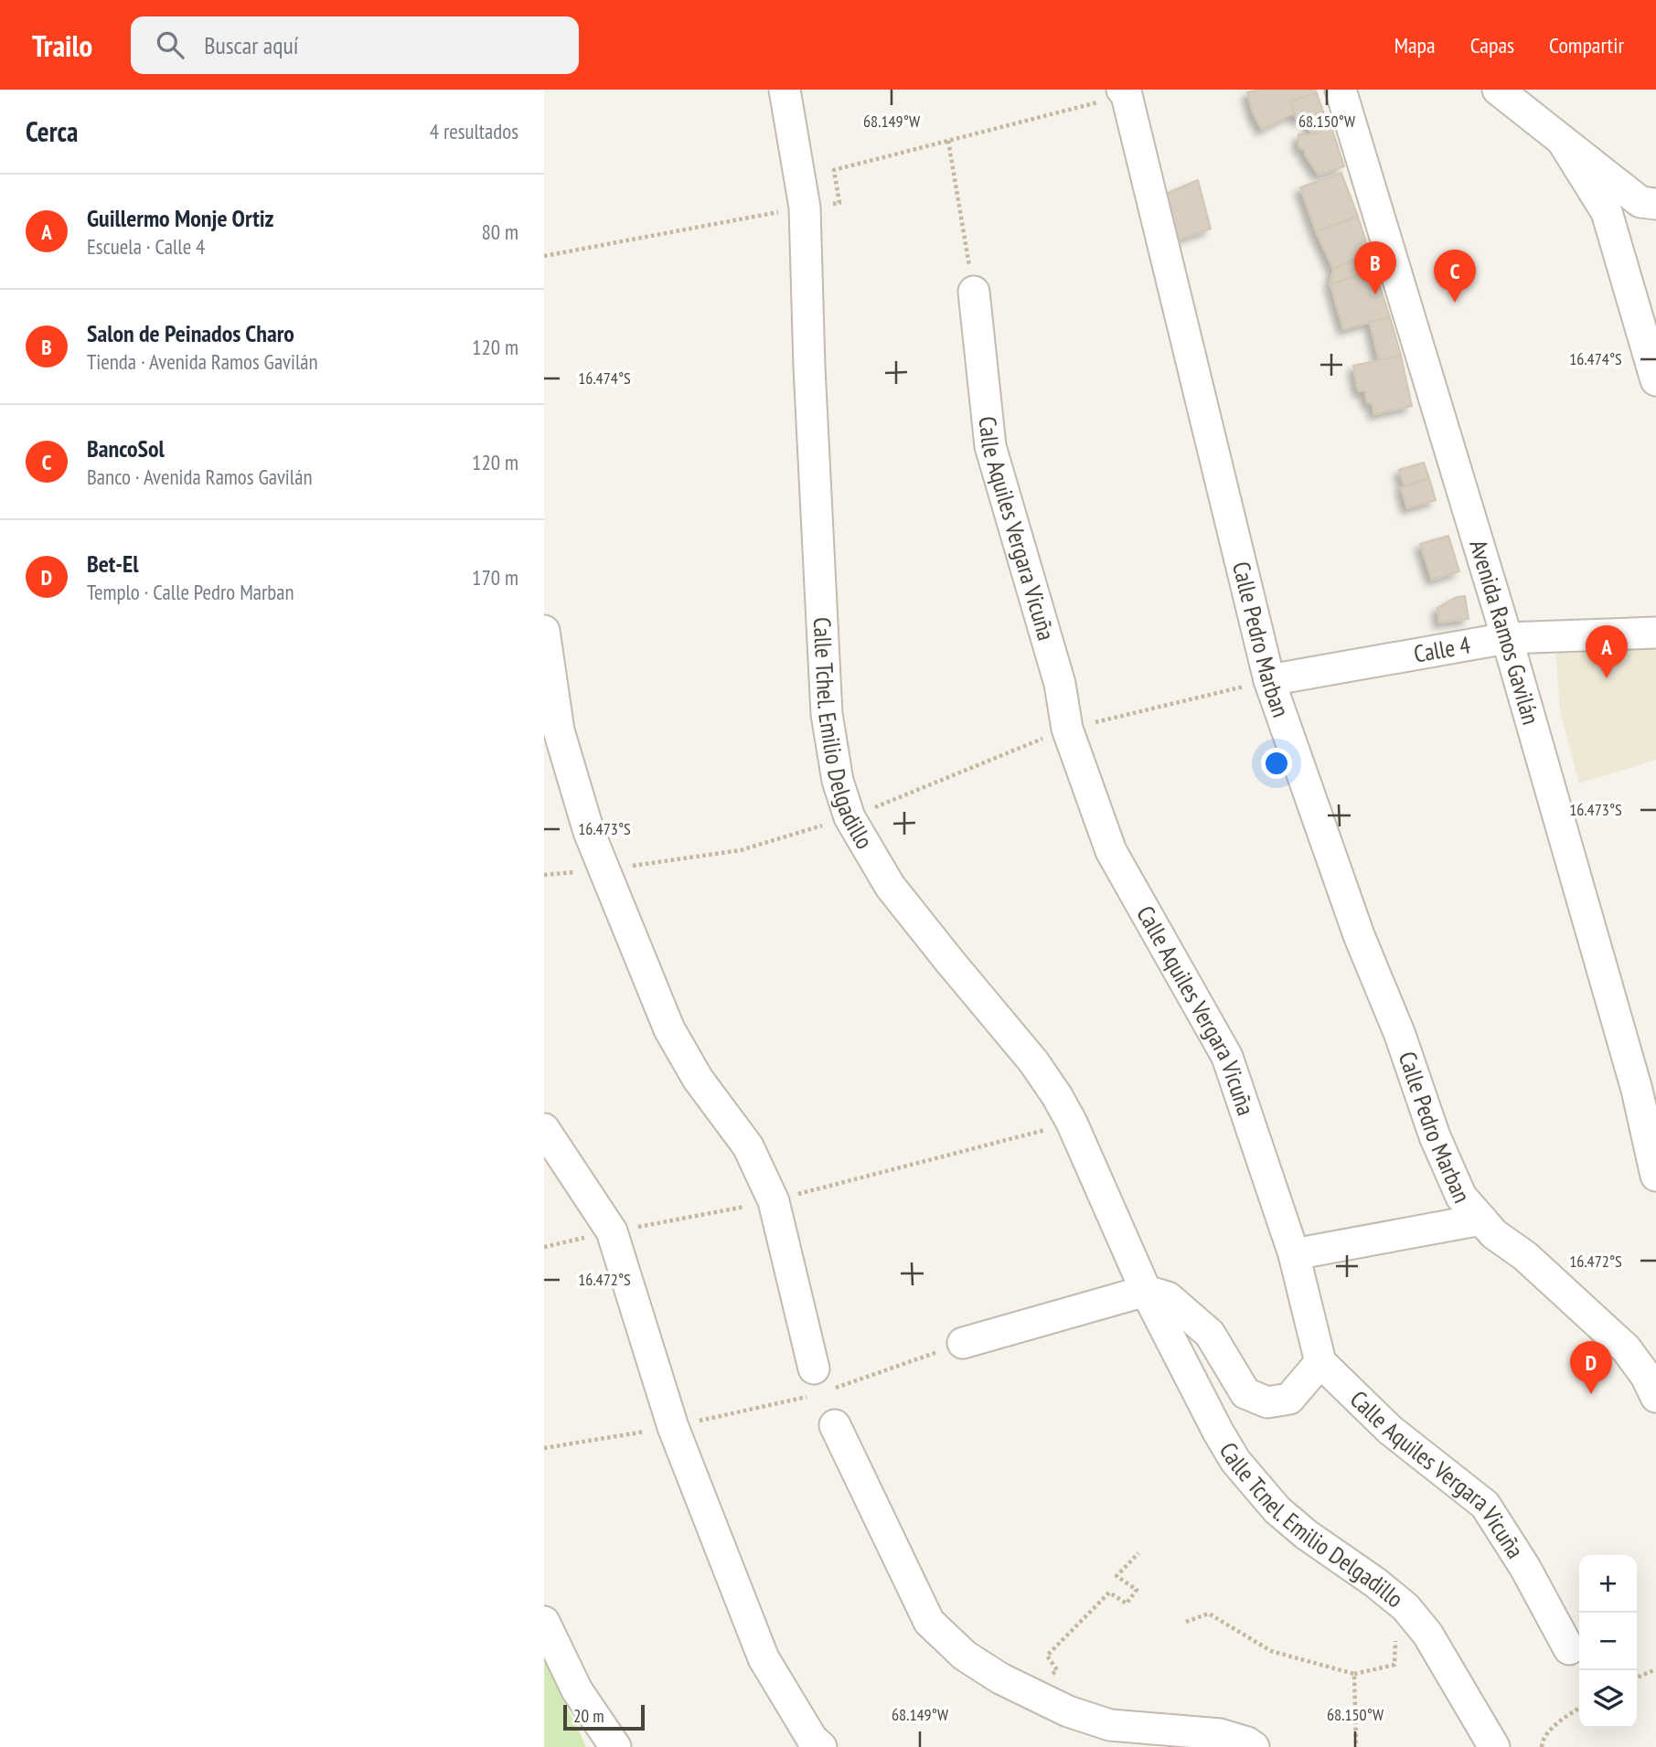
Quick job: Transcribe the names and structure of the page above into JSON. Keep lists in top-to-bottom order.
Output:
{
  "streets": {
    "street": [
      "Calle Aquiles Vergara Vicuña",
      "Avenida Ramos Gavilán",
      "Calle Pedro Marban",
      "Calle 4",
      "Calle Tchel. Emilio Delgadillo",
      "Calle Tcnel. Emilio Delgadillo"
    ]
  },
  "crossings": [
    ["Avenida Ramos Gavilán", "Calle 4"],
    ["Calle Pedro Marban", "Calle 4"],
    ["Calle Tchel. Emilio Delgadillo", "Calle Tcnel. Emilio Delgadillo"]
  ],
  "scale_bar": "20 m",
  "page": {
    "header": "Trailo",
    "search": "Buscar aquí",
    "nav": ["Mapa", "Capas", "Compartir"],
    "heading": ["Cerca", "4 resultados"],
    "list": [
      {
        "mark": "A",
        "name": "Guillermo Monje Ortiz",
        "note": "Escuela · Calle 4",
        "value": "80 m"
      },
      {
        "mark": "B",
        "name": "Salon de Peinados Charo",
        "note": "Tienda · Avenida Ramos Gavilán",
        "value": "120 m"
      },
      {
        "mark": "C",
        "name": "BancoSol",
        "note": "Banco · Avenida Ramos Gavilán",
        "value": "120 m"
      },
      {
        "mark": "D",
        "name": "Bet-El",
        "note": "Templo · Calle Pedro Marban",
        "value": "170 m"
      }
    ],
    "pins": [
      "B",
      "C",
      "A",
      "D"
    ],
    "map_buttons": ["+", "−"],
    "scale": "20 m"
  },
  "coordinates": [
    "68.149°W",
    "68.150°W",
    "16.474°S",
    "16.473°S",
    "16.472°S"
  ]
}
